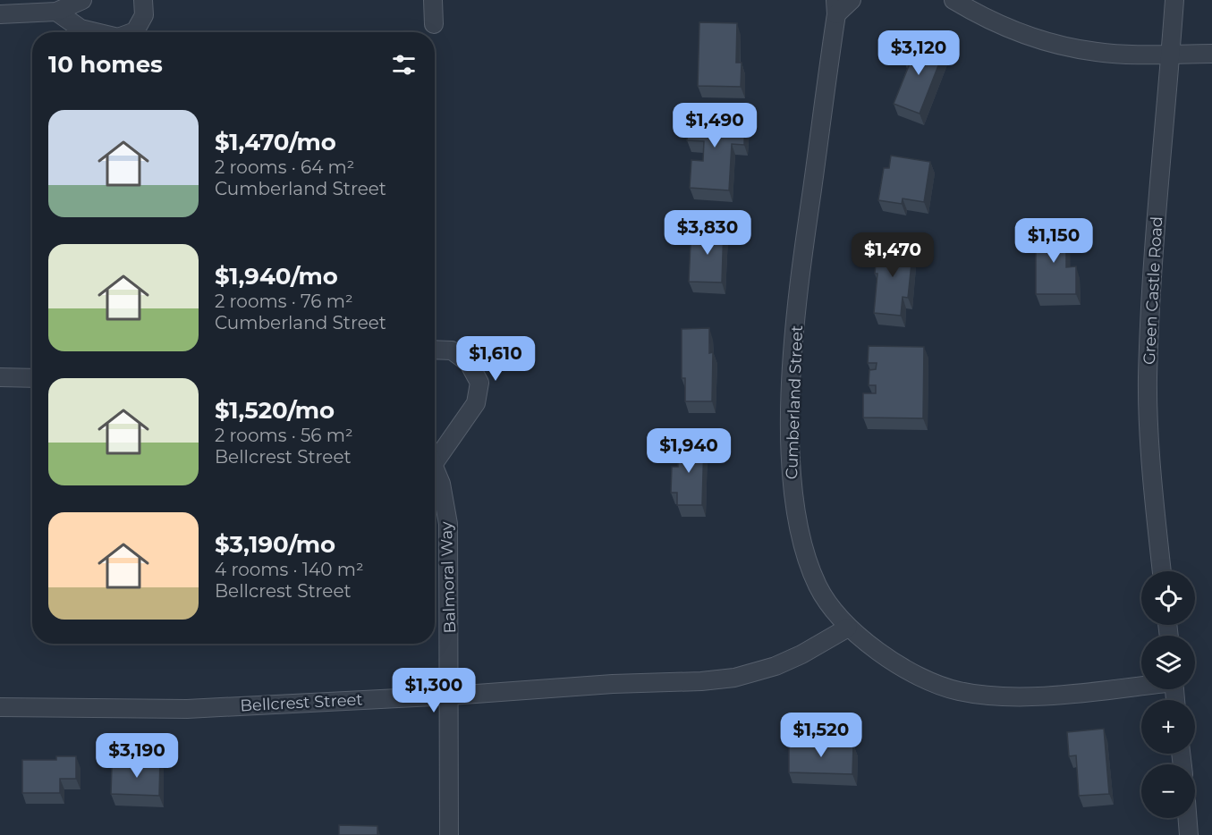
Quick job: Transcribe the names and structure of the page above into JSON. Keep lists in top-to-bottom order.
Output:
{
  "streets": {
    "street": [
      "Green Castle Road",
      "Cumberland Street",
      "Balmoral Way",
      "Bellcrest Street"
    ]
  },
  "crossings": [
    ["Cumberland Street", "Bellcrest Street"],
    ["Balmoral Way", "Bellcrest Street"]
  ],
  "page": {
    "price": [
      "$3,120",
      "$1,490",
      "$3,830",
      "$1,150",
      "$1,470",
      "$1,610",
      "$1,940",
      "$1,300",
      "$1,520",
      "$3,190"
    ],
    "heading": "10 homes",
    "list": [
      {
        "name": "$1,470/mo",
        "note": "2 rooms · 64 m² · Cumberland Street"
      },
      {
        "name": "$1,940/mo",
        "note": "2 rooms · 76 m² · Cumberland Street"
      },
      {
        "name": "$1,520/mo",
        "note": "2 rooms · 56 m² · Bellcrest Street"
      },
      {
        "name": "$3,190/mo",
        "note": "4 rooms · 140 m² · Bellcrest Street"
      }
    ],
    "map_buttons": ["+", "−"]
  }
}
